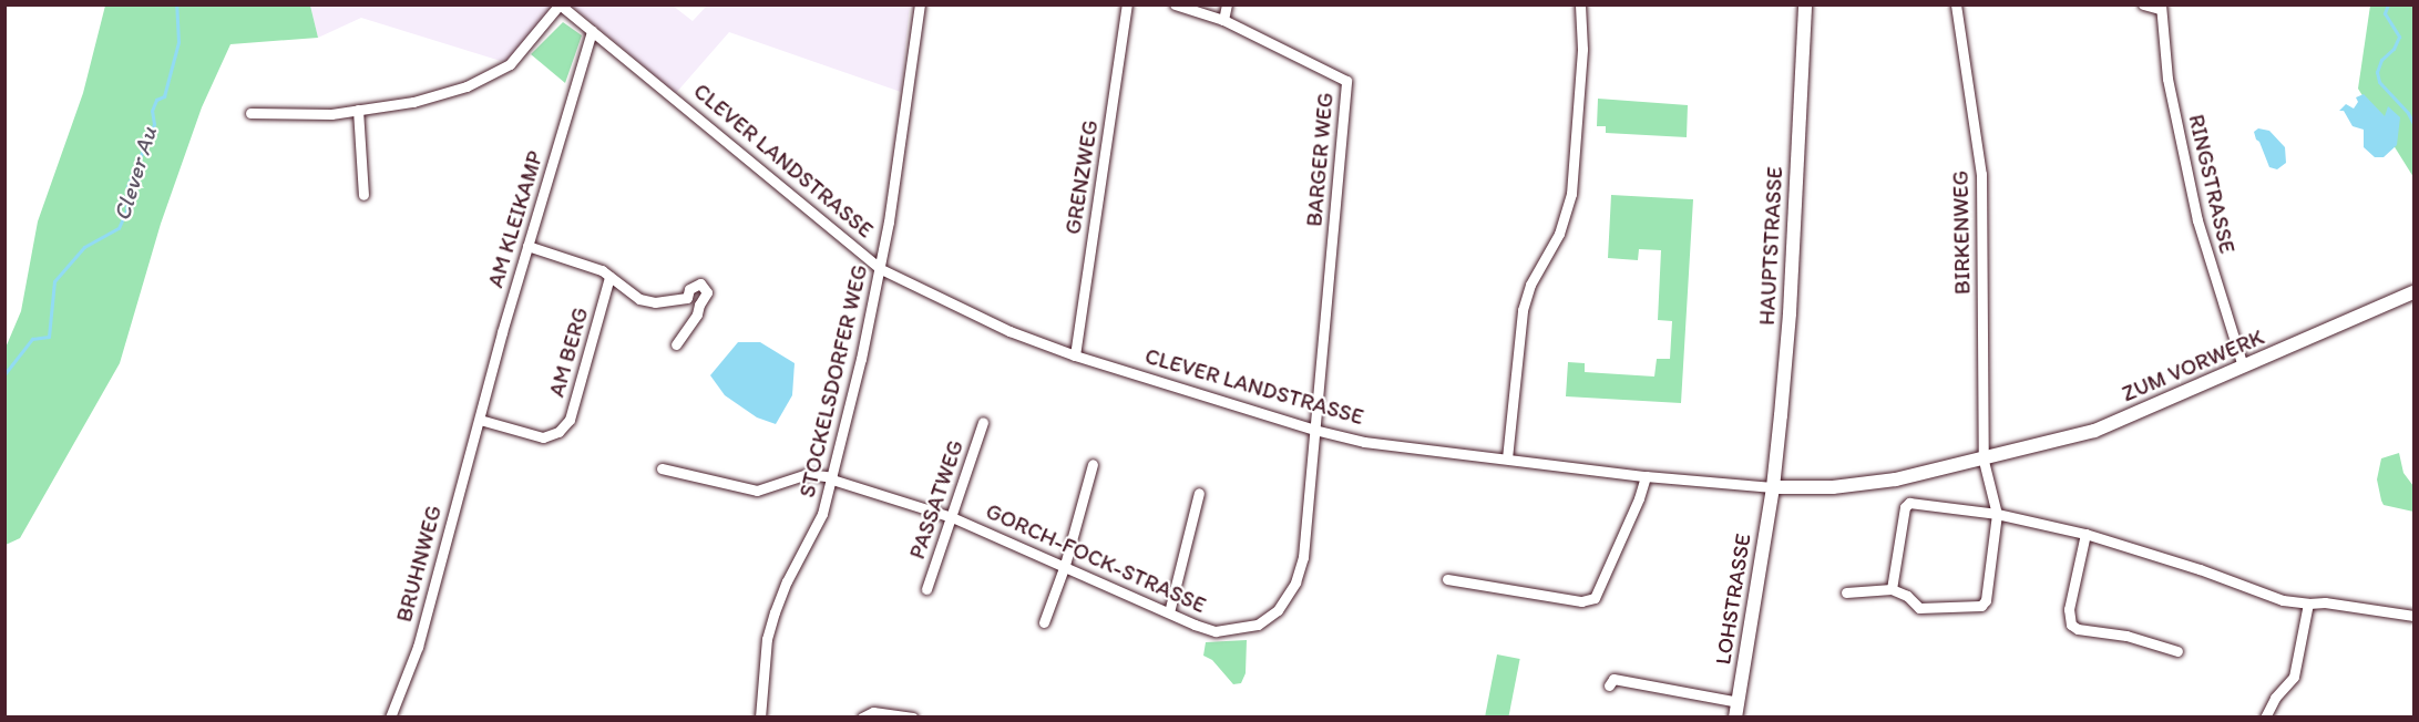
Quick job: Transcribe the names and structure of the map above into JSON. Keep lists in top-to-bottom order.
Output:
{
  "streets": {
    "main road": [
      "CLEVER LANDSTRASSE",
      "HAUPTSTRASSE",
      "ZUM VORWERK",
      "LOHSTRASSE"
    ],
    "street": [
      "BARGER WEG",
      "GRENZWEG",
      "RINGSTRASSE",
      "AM KLEIKAMP",
      "BIRKENWEG",
      "AM BERG",
      "STOCKELSDORFER WEG",
      "PASSATWEG",
      "GORCH-FOCK-STRASSE",
      "BRUHNWEG"
    ]
  },
  "crossings": [
    ["BARGER WEG", "CLEVER LANDSTRASSE"],
    ["BARGER WEG", "GORCH-FOCK-STRASSE"],
    ["CLEVER LANDSTRASSE", "GRENZWEG"],
    ["CLEVER LANDSTRASSE", "AM KLEIKAMP"],
    ["CLEVER LANDSTRASSE", "BIRKENWEG"],
    ["CLEVER LANDSTRASSE", "HAUPTSTRASSE"],
    ["CLEVER LANDSTRASSE", "ZUM VORWERK"],
    ["CLEVER LANDSTRASSE", "STOCKELSDORFER WEG"],
    ["CLEVER LANDSTRASSE", "GORCH-FOCK-STRASSE"],
    ["CLEVER LANDSTRASSE", "LOHSTRASSE"],
    ["RINGSTRASSE", "ZUM VORWERK"],
    ["AM KLEIKAMP", "AM BERG"],
    ["AM KLEIKAMP", "BRUHNWEG"],
    ["BIRKENWEG", "ZUM VORWERK"],
    ["HAUPTSTRASSE", "LOHSTRASSE"],
    ["AM BERG", "BRUHNWEG"],
    ["STOCKELSDORFER WEG", "GORCH-FOCK-STRASSE"],
    ["PASSATWEG", "GORCH-FOCK-STRASSE"]
  ],
  "water": ["Clever Au"]
}
